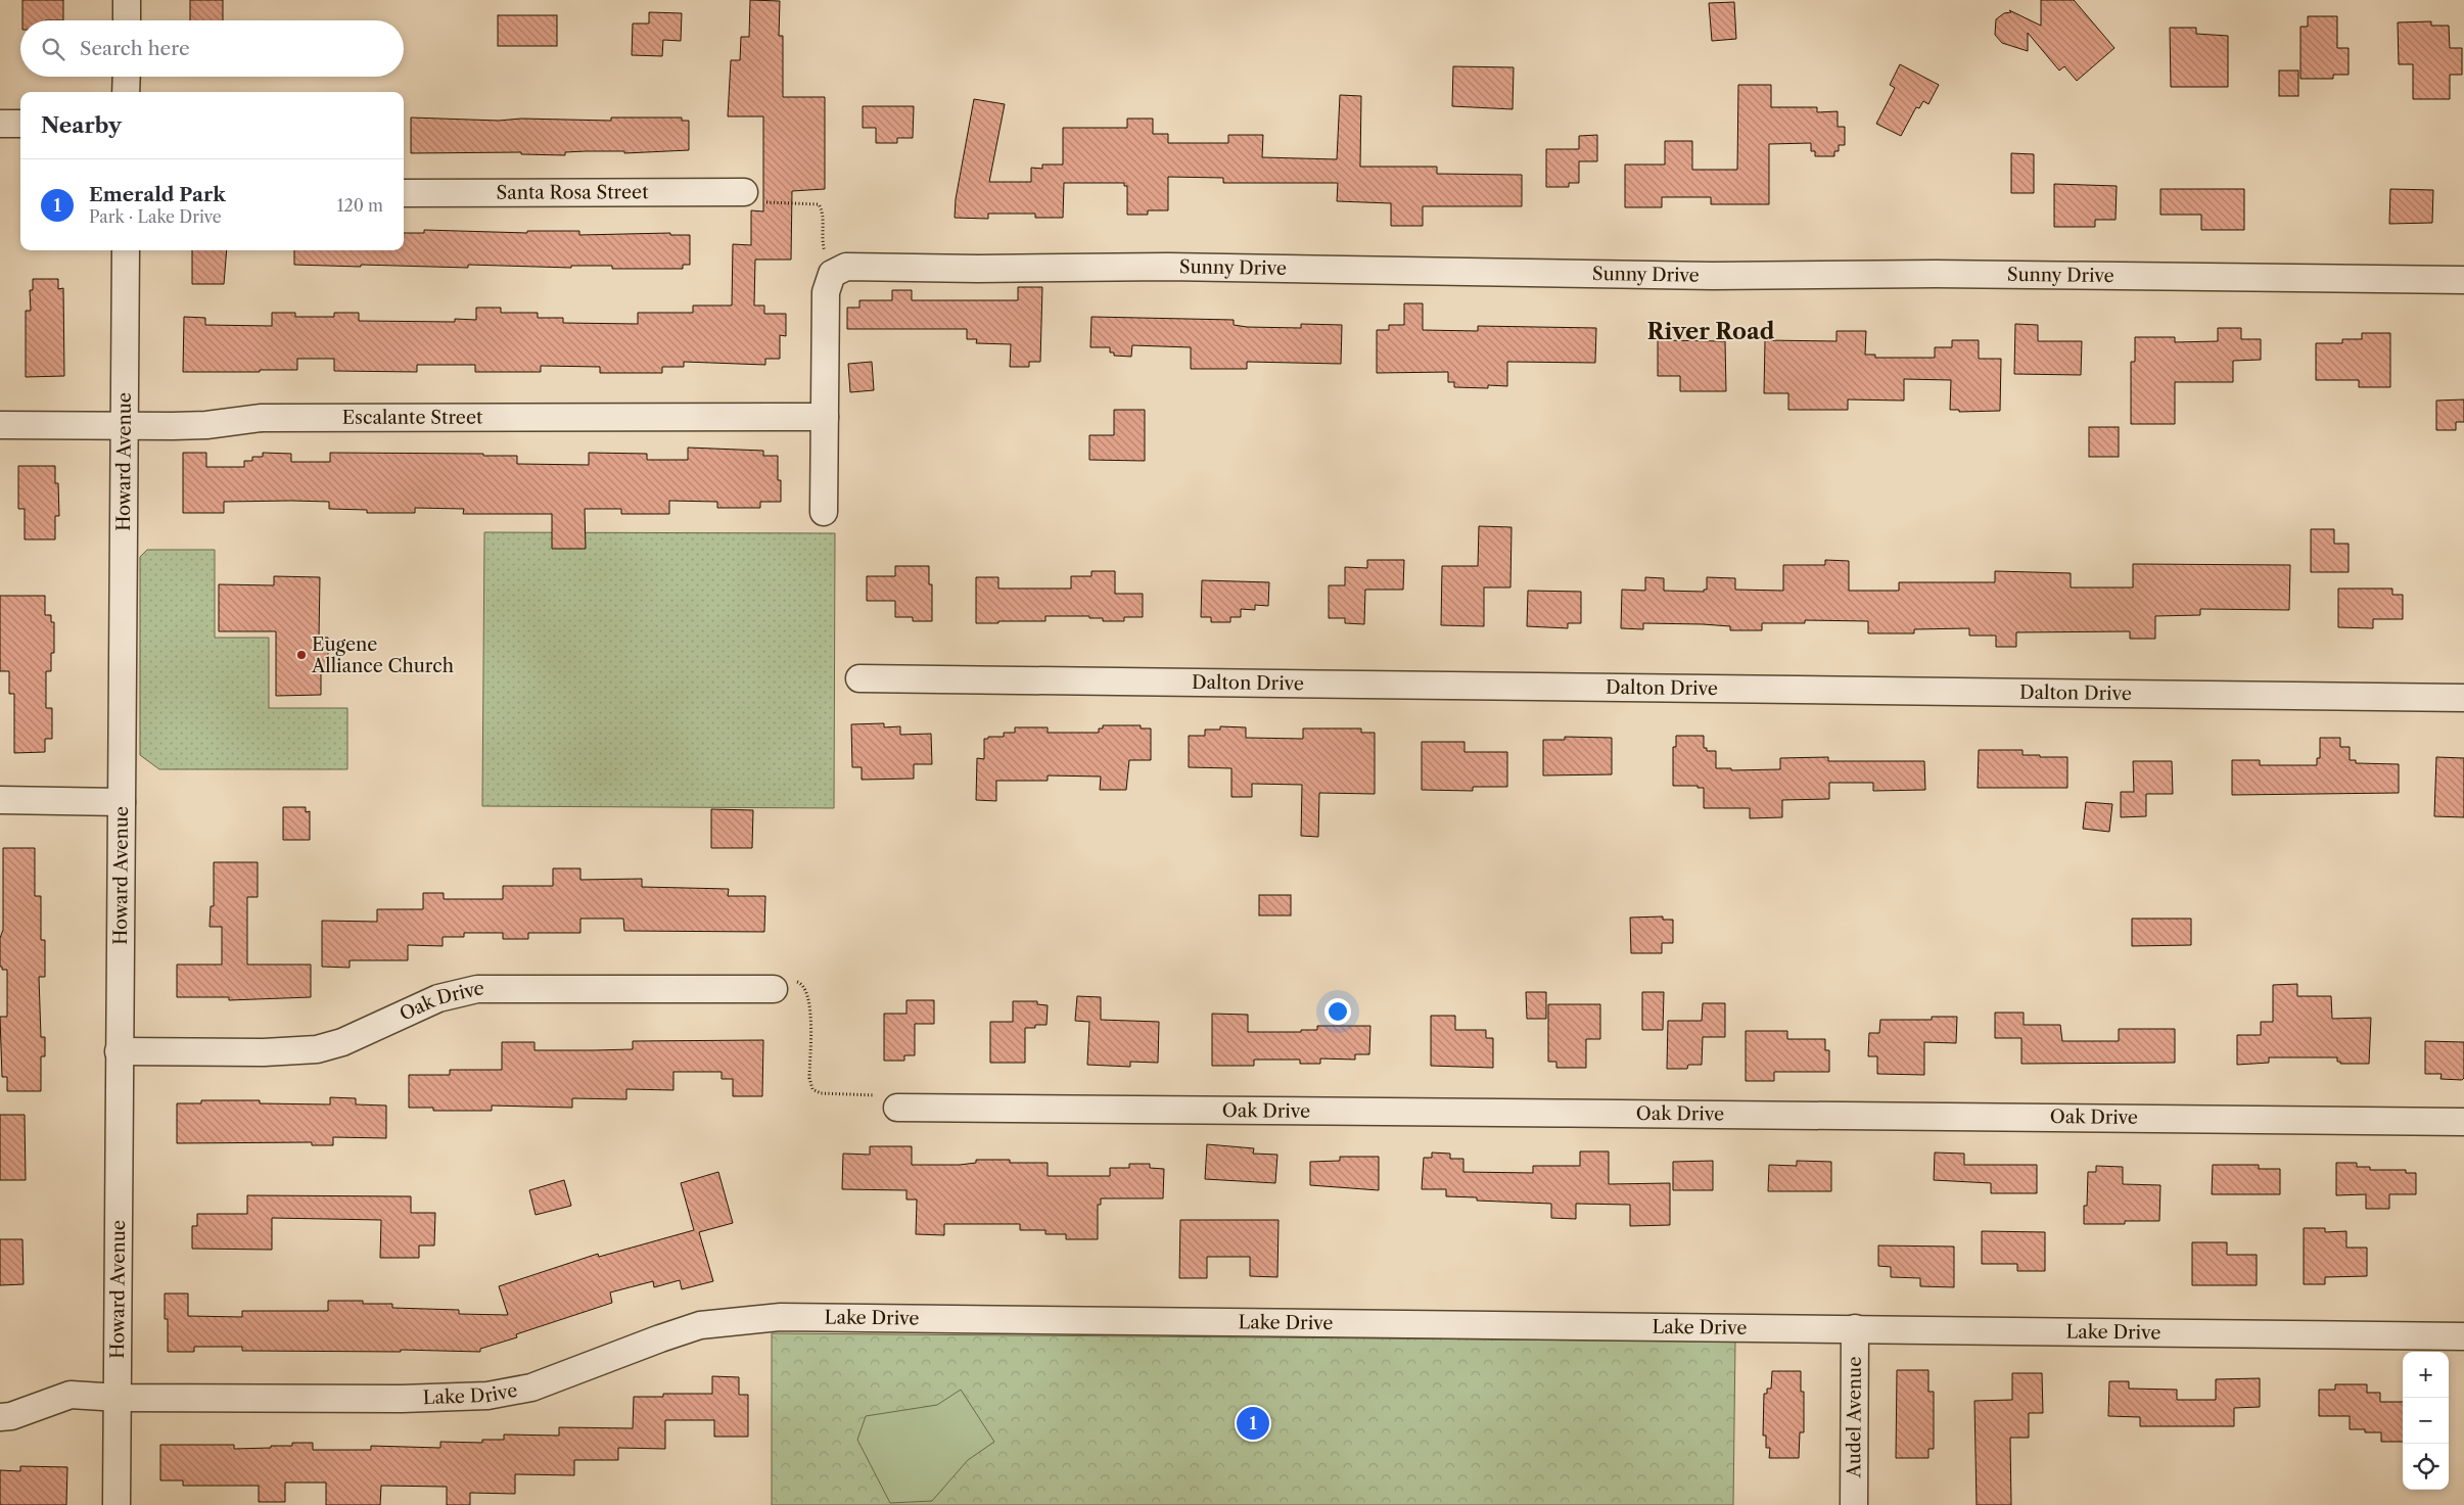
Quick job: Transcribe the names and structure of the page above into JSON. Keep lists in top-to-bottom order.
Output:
{
  "streets": {
    "street": [
      "Santa Rosa Street",
      "Sunny Drive",
      "Escalante Street",
      "Howard Avenue",
      "Dalton Drive",
      "Oak Drive",
      "Lake Drive",
      "Audel Avenue"
    ]
  },
  "crossings": [
    ["Escalante Street", "Howard Avenue"],
    ["Howard Avenue", "Oak Drive"],
    ["Howard Avenue", "Lake Drive"],
    ["Lake Drive", "Audel Avenue"]
  ],
  "districts": ["River Road"],
  "places": ["Eugene Alliance Church"],
  "page": {
    "search": "Search here",
    "heading": "Nearby",
    "list": [
      {
        "mark": "1",
        "name": "Emerald Park",
        "note": "Park · Lake Drive",
        "value": "120 m"
      }
    ],
    "map_buttons": ["+", "−"],
    "pins": "1"
  }
}
